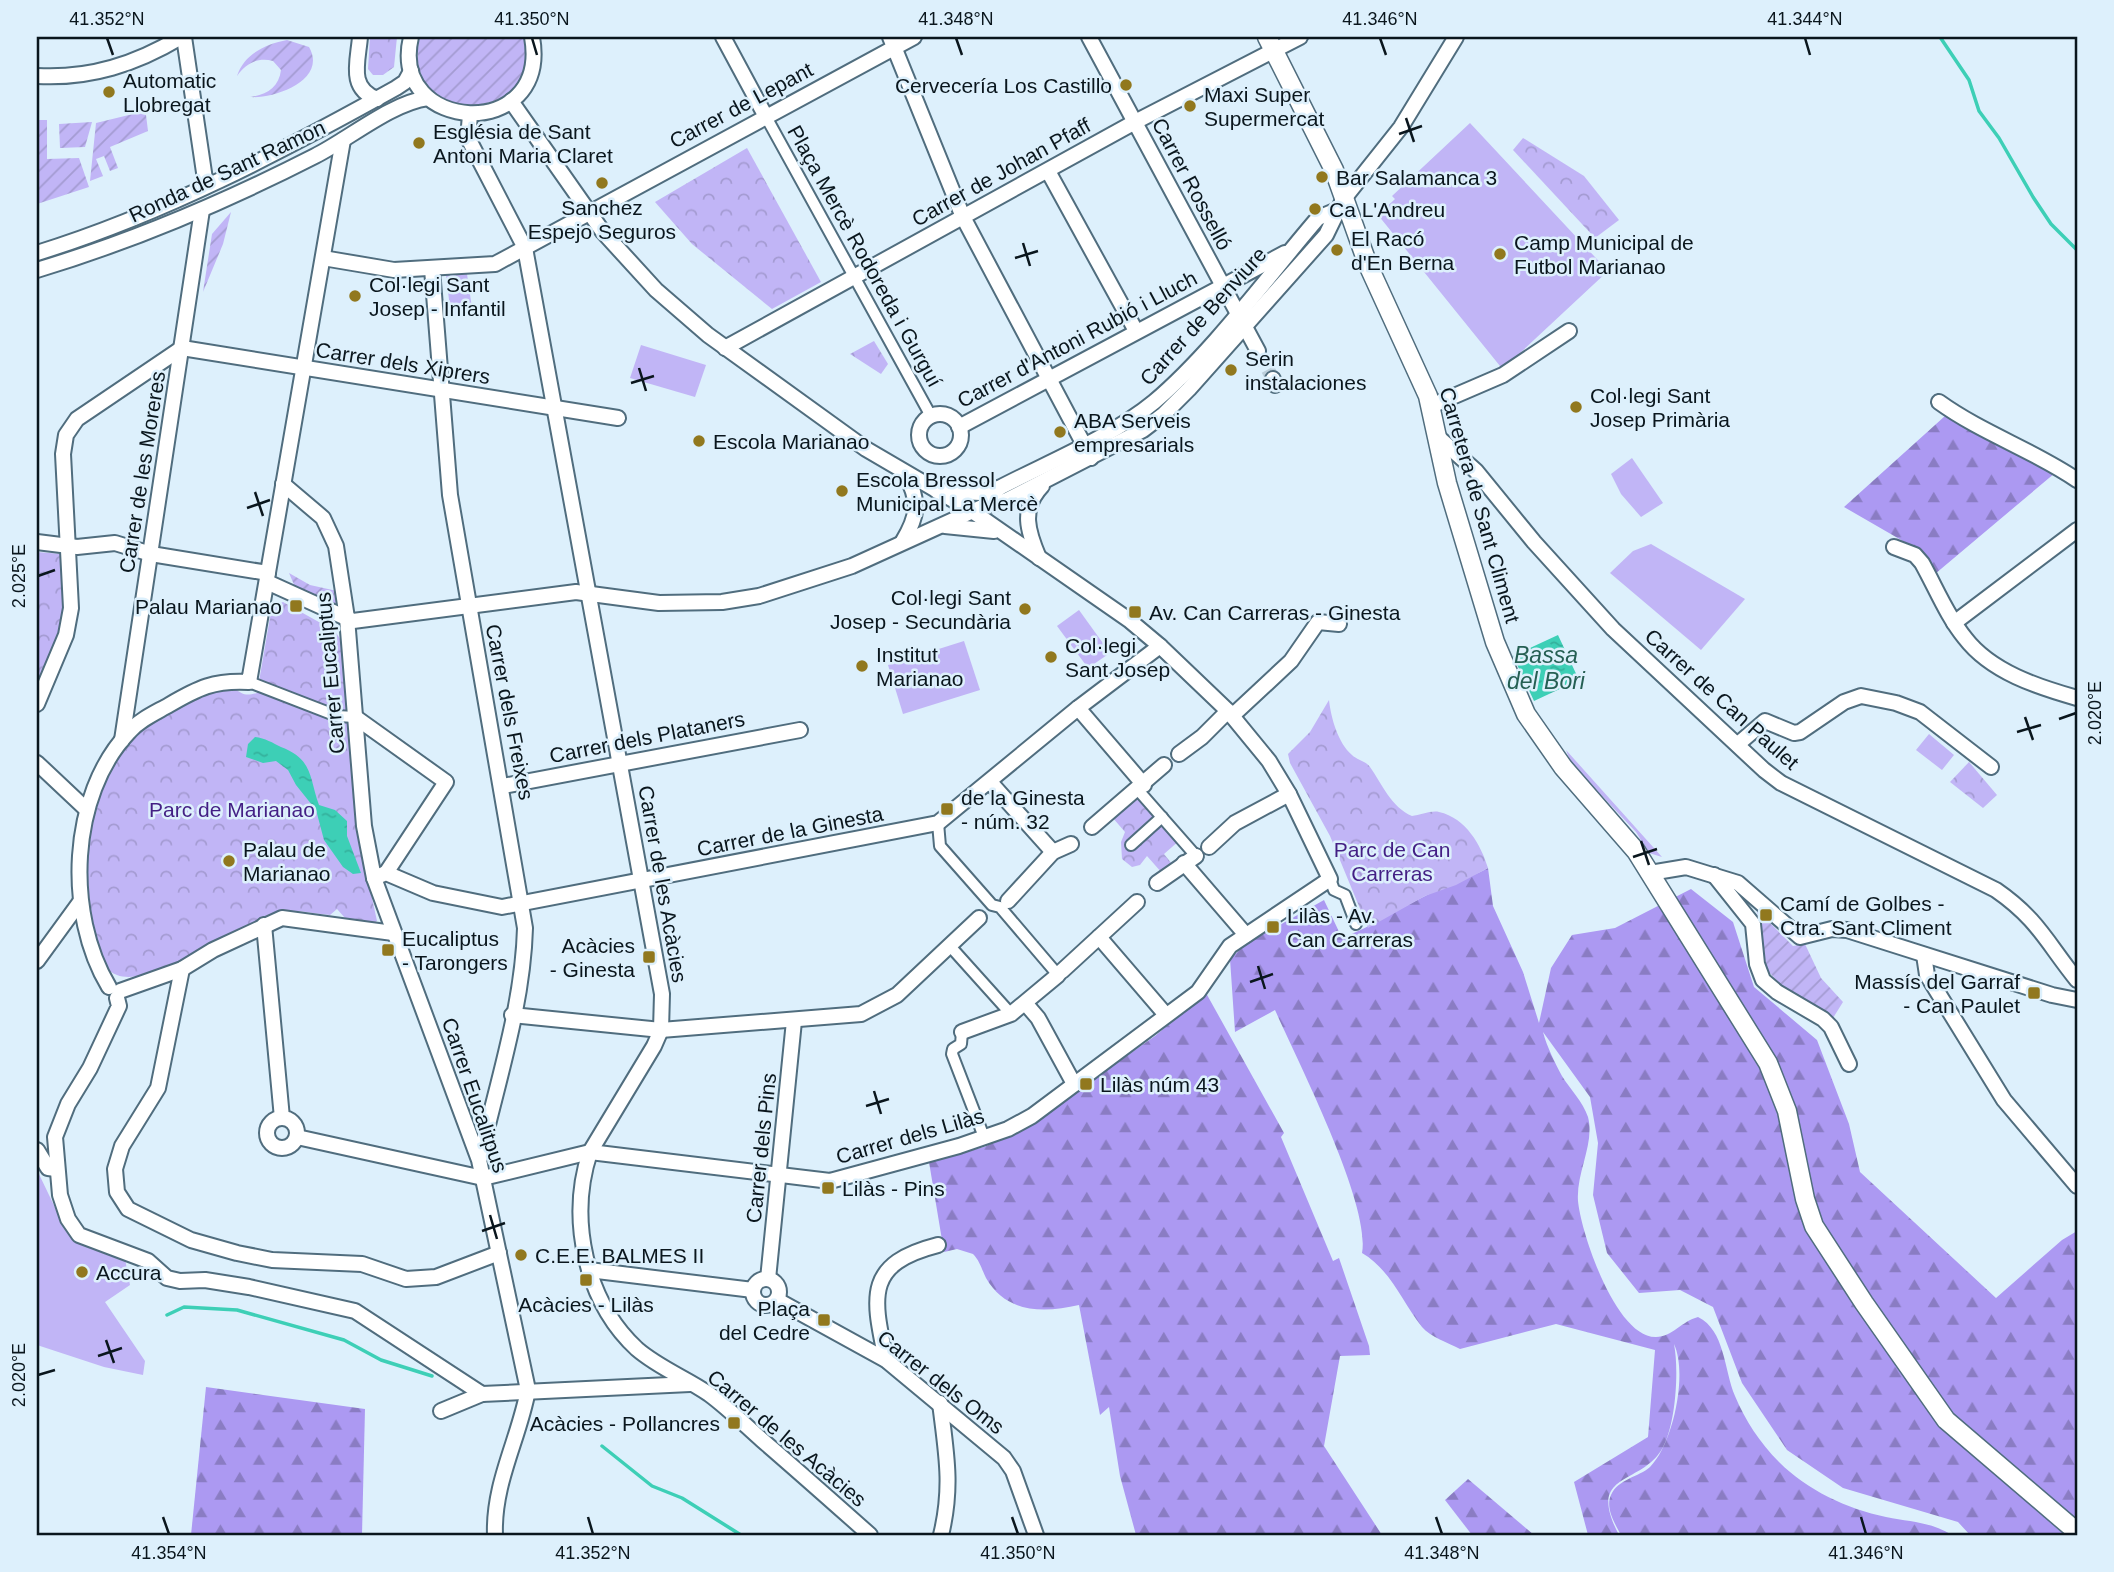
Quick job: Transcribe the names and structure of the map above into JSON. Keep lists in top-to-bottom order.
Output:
{
  "streets": {
    "street": [
      "Carrer de Lepant",
      "Ronda de Sant Ramon",
      "Carrer de Johan Pfaff",
      "Carrer Rosselló",
      "Plaça Mercè Rodoreda i Gurguí",
      "Carrer de Benviure",
      "Carrer d'Antoni Rubió i Lluch",
      "Carrer dels Xiprers",
      "Carrer de les Moreres",
      "Carretera de Sant Climent",
      "Carrer Eucaliptus",
      "Carrer de Can Paulet",
      "Carrer dels Freixes",
      "Carrer dels Plataners",
      "Carrer de la Ginesta",
      "Carrer de les Acàcies",
      "Carrer Eucalitpus",
      "Carrer dels Lilàs",
      "Carrer dels Pins",
      "Carrer dels Oms"
    ]
  },
  "crossings": [
    ["Carrer de Lepant", "Plaça Mercè Rodoreda i Gurguí"],
    ["Carrer de Lepant", "Carrer dels Freixes"],
    ["Carrer de Lepant", "Carrer de les Acàcies"],
    ["Ronda de Sant Ramon", "Carrer de les Moreres"],
    ["Carrer de Johan Pfaff", "Carrer Rosselló"],
    ["Carrer de Johan Pfaff", "Plaça Mercè Rodoreda i Gurguí"],
    ["Carrer de Johan Pfaff", "Carretera de Sant Climent"],
    ["Carrer Rosselló", "Carrer de Benviure"],
    ["Carrer Rosselló", "Carrer d'Antoni Rubió i Lluch"],
    ["Plaça Mercè Rodoreda i Gurguí", "Carrer d'Antoni Rubió i Lluch"],
    ["Carrer de Benviure", "Carrer d'Antoni Rubió i Lluch"],
    ["Carrer de Benviure", "Carretera de Sant Climent"],
    ["Carrer dels Xiprers", "Carrer de les Moreres"],
    ["Carrer dels Xiprers", "Carrer dels Freixes"],
    ["Carrer dels Xiprers", "Carrer de les Acàcies"],
    ["Carretera de Sant Climent", "Carrer de Can Paulet"],
    ["Carrer Eucaliptus", "Carrer de la Ginesta"],
    ["Carrer Eucaliptus", "Carrer Eucalitpus"],
    ["Carrer dels Freixes", "Carrer dels Plataners"],
    ["Carrer dels Freixes", "Carrer de la Ginesta"],
    ["Carrer dels Freixes", "Carrer Eucalitpus"],
    ["Carrer dels Plataners", "Carrer de les Acàcies"],
    ["Carrer de la Ginesta", "Carrer de les Acàcies"],
    ["Carrer de la Ginesta", "Carrer Eucalitpus"],
    ["Carrer de les Acàcies", "Carrer dels Lilàs"],
    ["Carrer Eucalitpus", "Carrer dels Lilàs"],
    ["Carrer dels Lilàs", "Carrer dels Pins"],
    ["Carrer dels Pins", "Carrer dels Oms"]
  ],
  "water": ["Bassa del Bori"],
  "parks": ["Parc de Marianao", "Parc de Can Carreras"],
  "places": {
    "other": [
      "Cervecería Los Castillo",
      "Automatic Llobregat",
      "Maxi Super Supermercat",
      "Església de Sant Antoni Maria Claret",
      "Bar Salamanca 3",
      "Sanchez Espejo Seguros",
      "Ca L'Andreu",
      "El Racó d'En Berna",
      "Camp Municipal de Futbol Marianao",
      "Col·legi Sant Josep - Infantil",
      "Serin instalaciones",
      "Col·legi Sant Josep Primària",
      "ABA Serveis empresarials",
      "Escola Marianao",
      "Escola Bressol Municipal La Mercè",
      "Col·legi Sant Josep - Secundària",
      "Col·legi Sant Josep",
      "Institut Marianao",
      "Palau de Marianao",
      "C.E.E. BALMES II",
      "Accura"
    ],
    "transit": [
      "Palau Marianao",
      "Av. Can Carreras - Ginesta",
      "de la Ginesta - núm. 32",
      "Camí de Golbes - Ctra. Sant Climent",
      "Lilàs - Av. Can Carreras",
      "Eucaliptus - Tarongers",
      "Acàcies - Ginesta",
      "Massís del Garraf - Can Paulet",
      "Lilàs núm 43",
      "Lilàs - Pins",
      "Acàcies - Lilàs",
      "Plaça del Cedre",
      "Acàcies - Pollancres"
    ]
  },
  "coordinates": [
    "41.352°N",
    "41.350°N",
    "41.348°N",
    "41.346°N",
    "41.344°N",
    "2.025°E",
    "2.020°E",
    "41.354°N"
  ]
}
